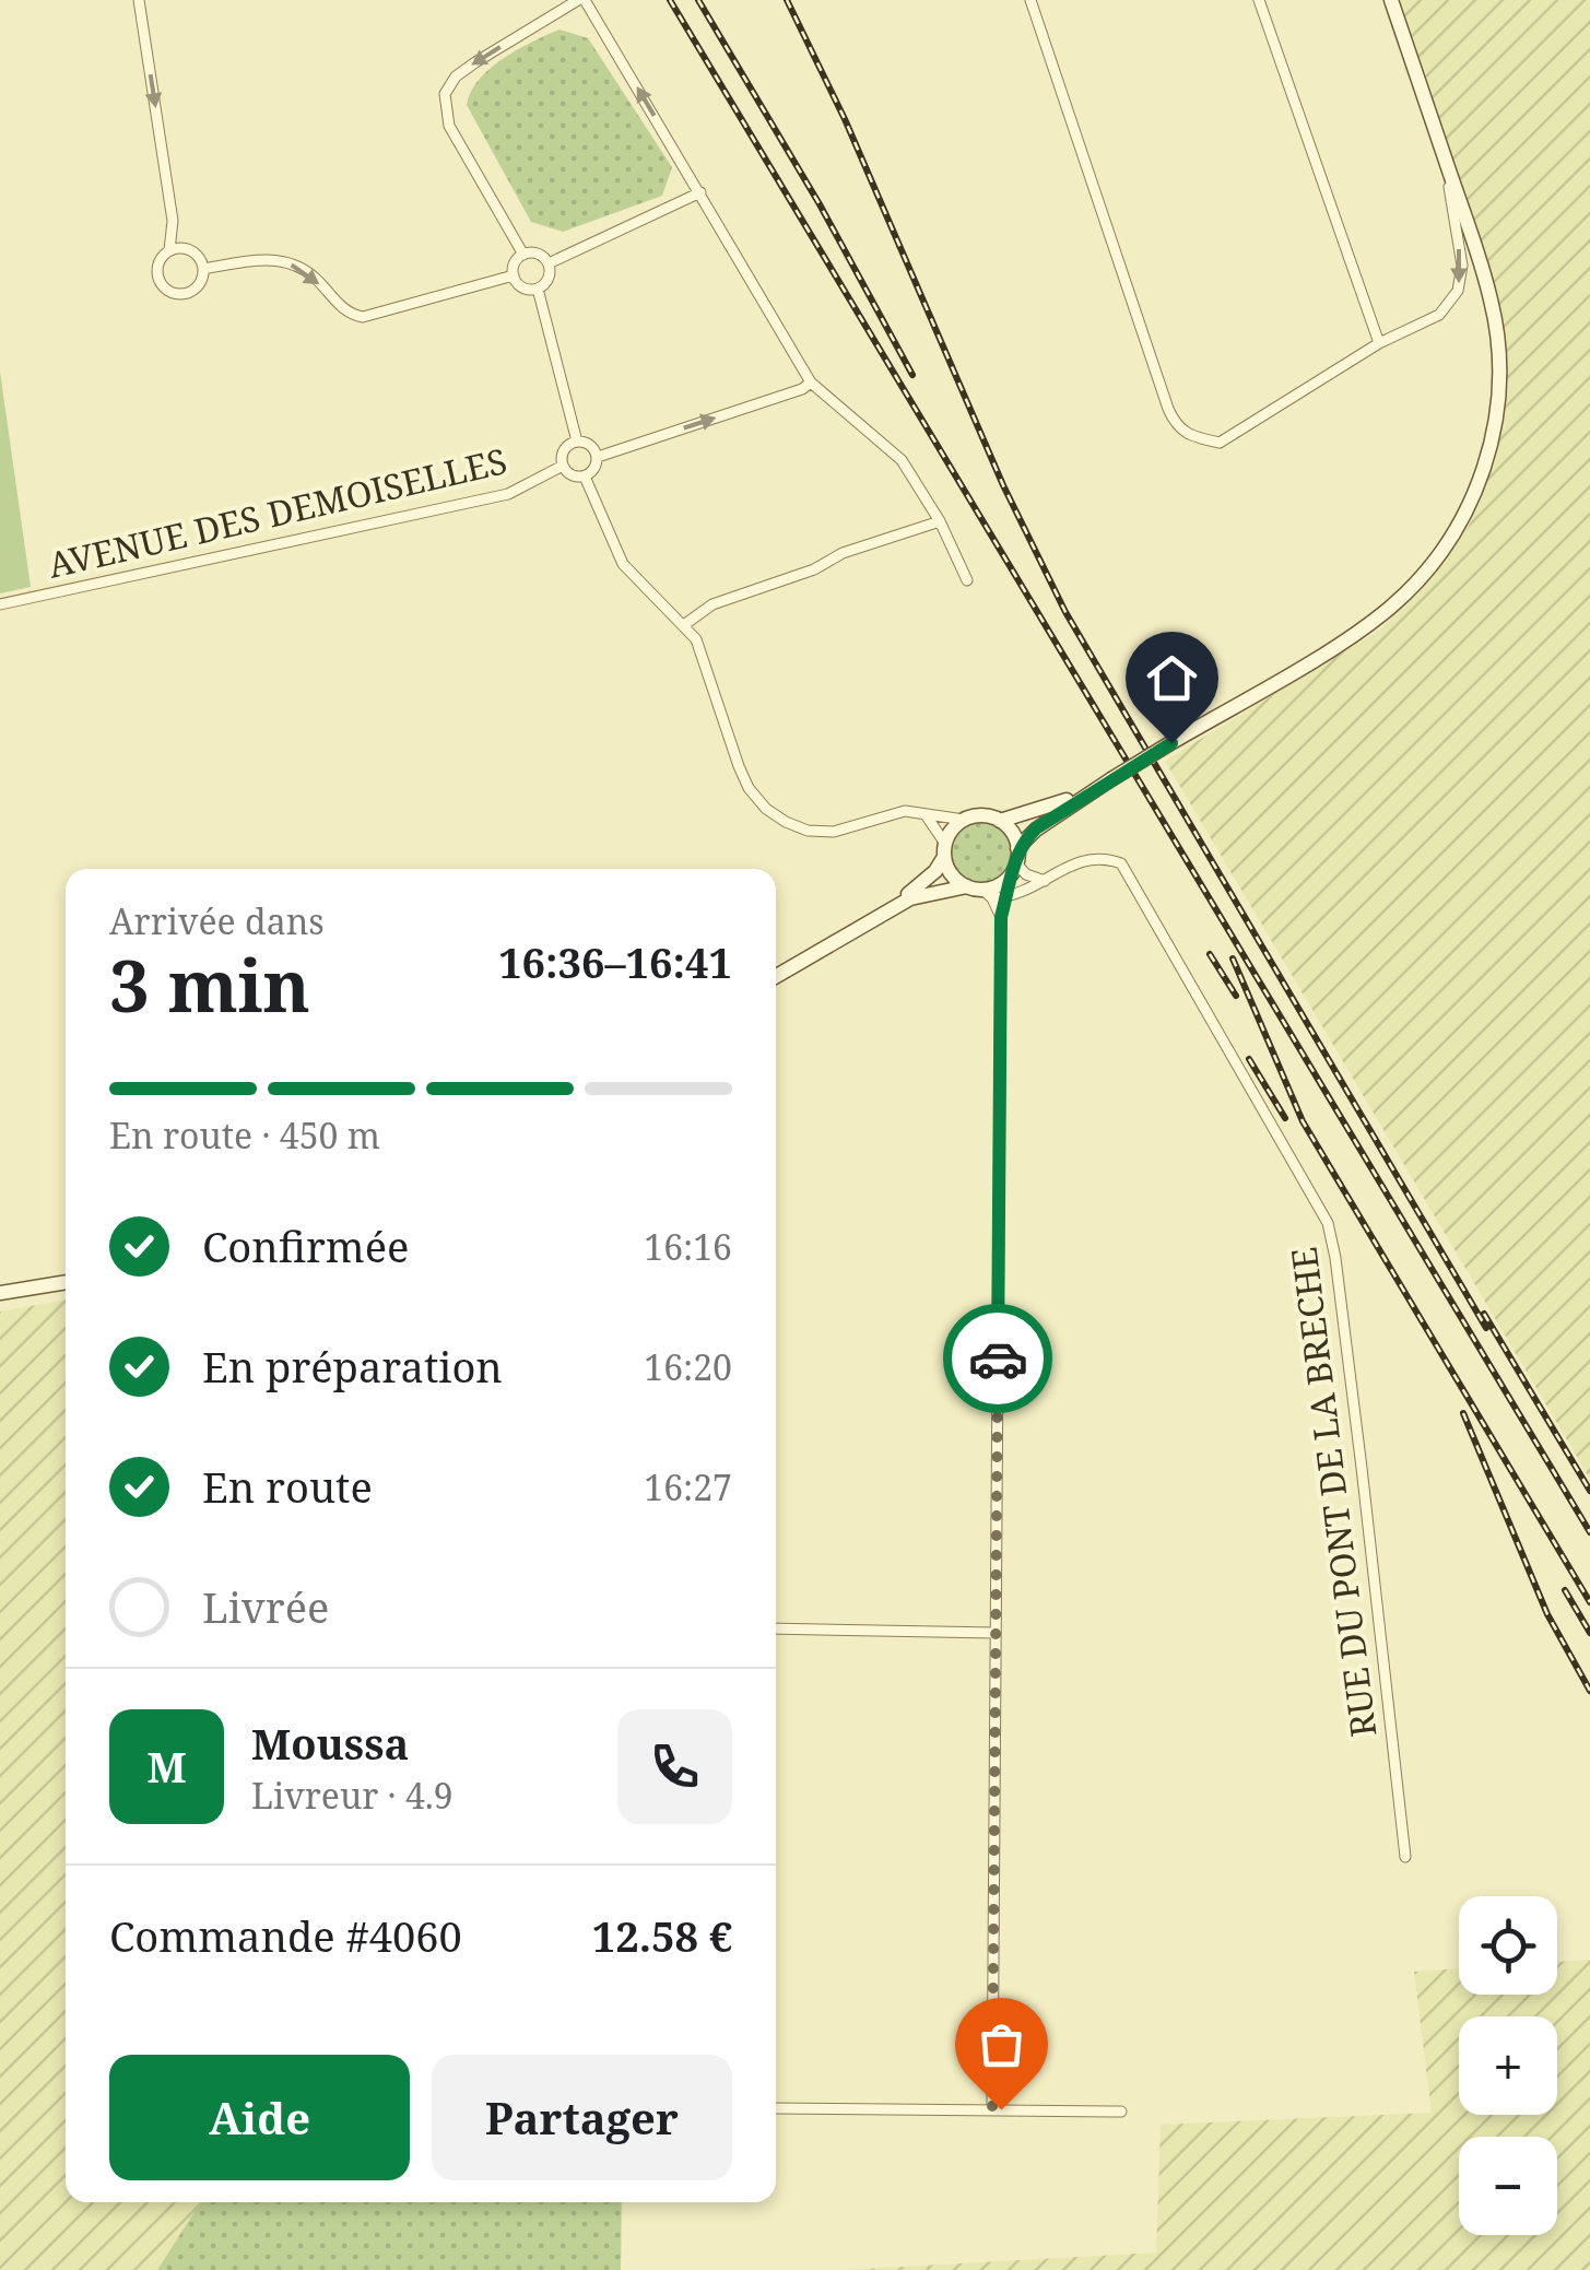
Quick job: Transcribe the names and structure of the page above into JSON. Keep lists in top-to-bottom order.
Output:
{
  "streets": {
    "street": ["AVENUE DES DEMOISELLES", "RUE DU PONT DE LA BRECHE"]
  },
  "page": {
    "heading": ["3 min", "Arrivée dans", "16:36–16:41"],
    "panel": [
      "Moussa",
      "Livreur · 4.9",
      "Commande #4060",
      "12.58 €"
    ],
    "bar": "En route · 450 m",
    "list": [
      ["Confirmée", "16:16"],
      ["En préparation", "16:20"],
      ["En route", "16:27"],
      "Livrée"
    ],
    "round": "M",
    "map_buttons": ["+", "−"],
    "buttons": ["Aide", "Partager"]
  }
}
